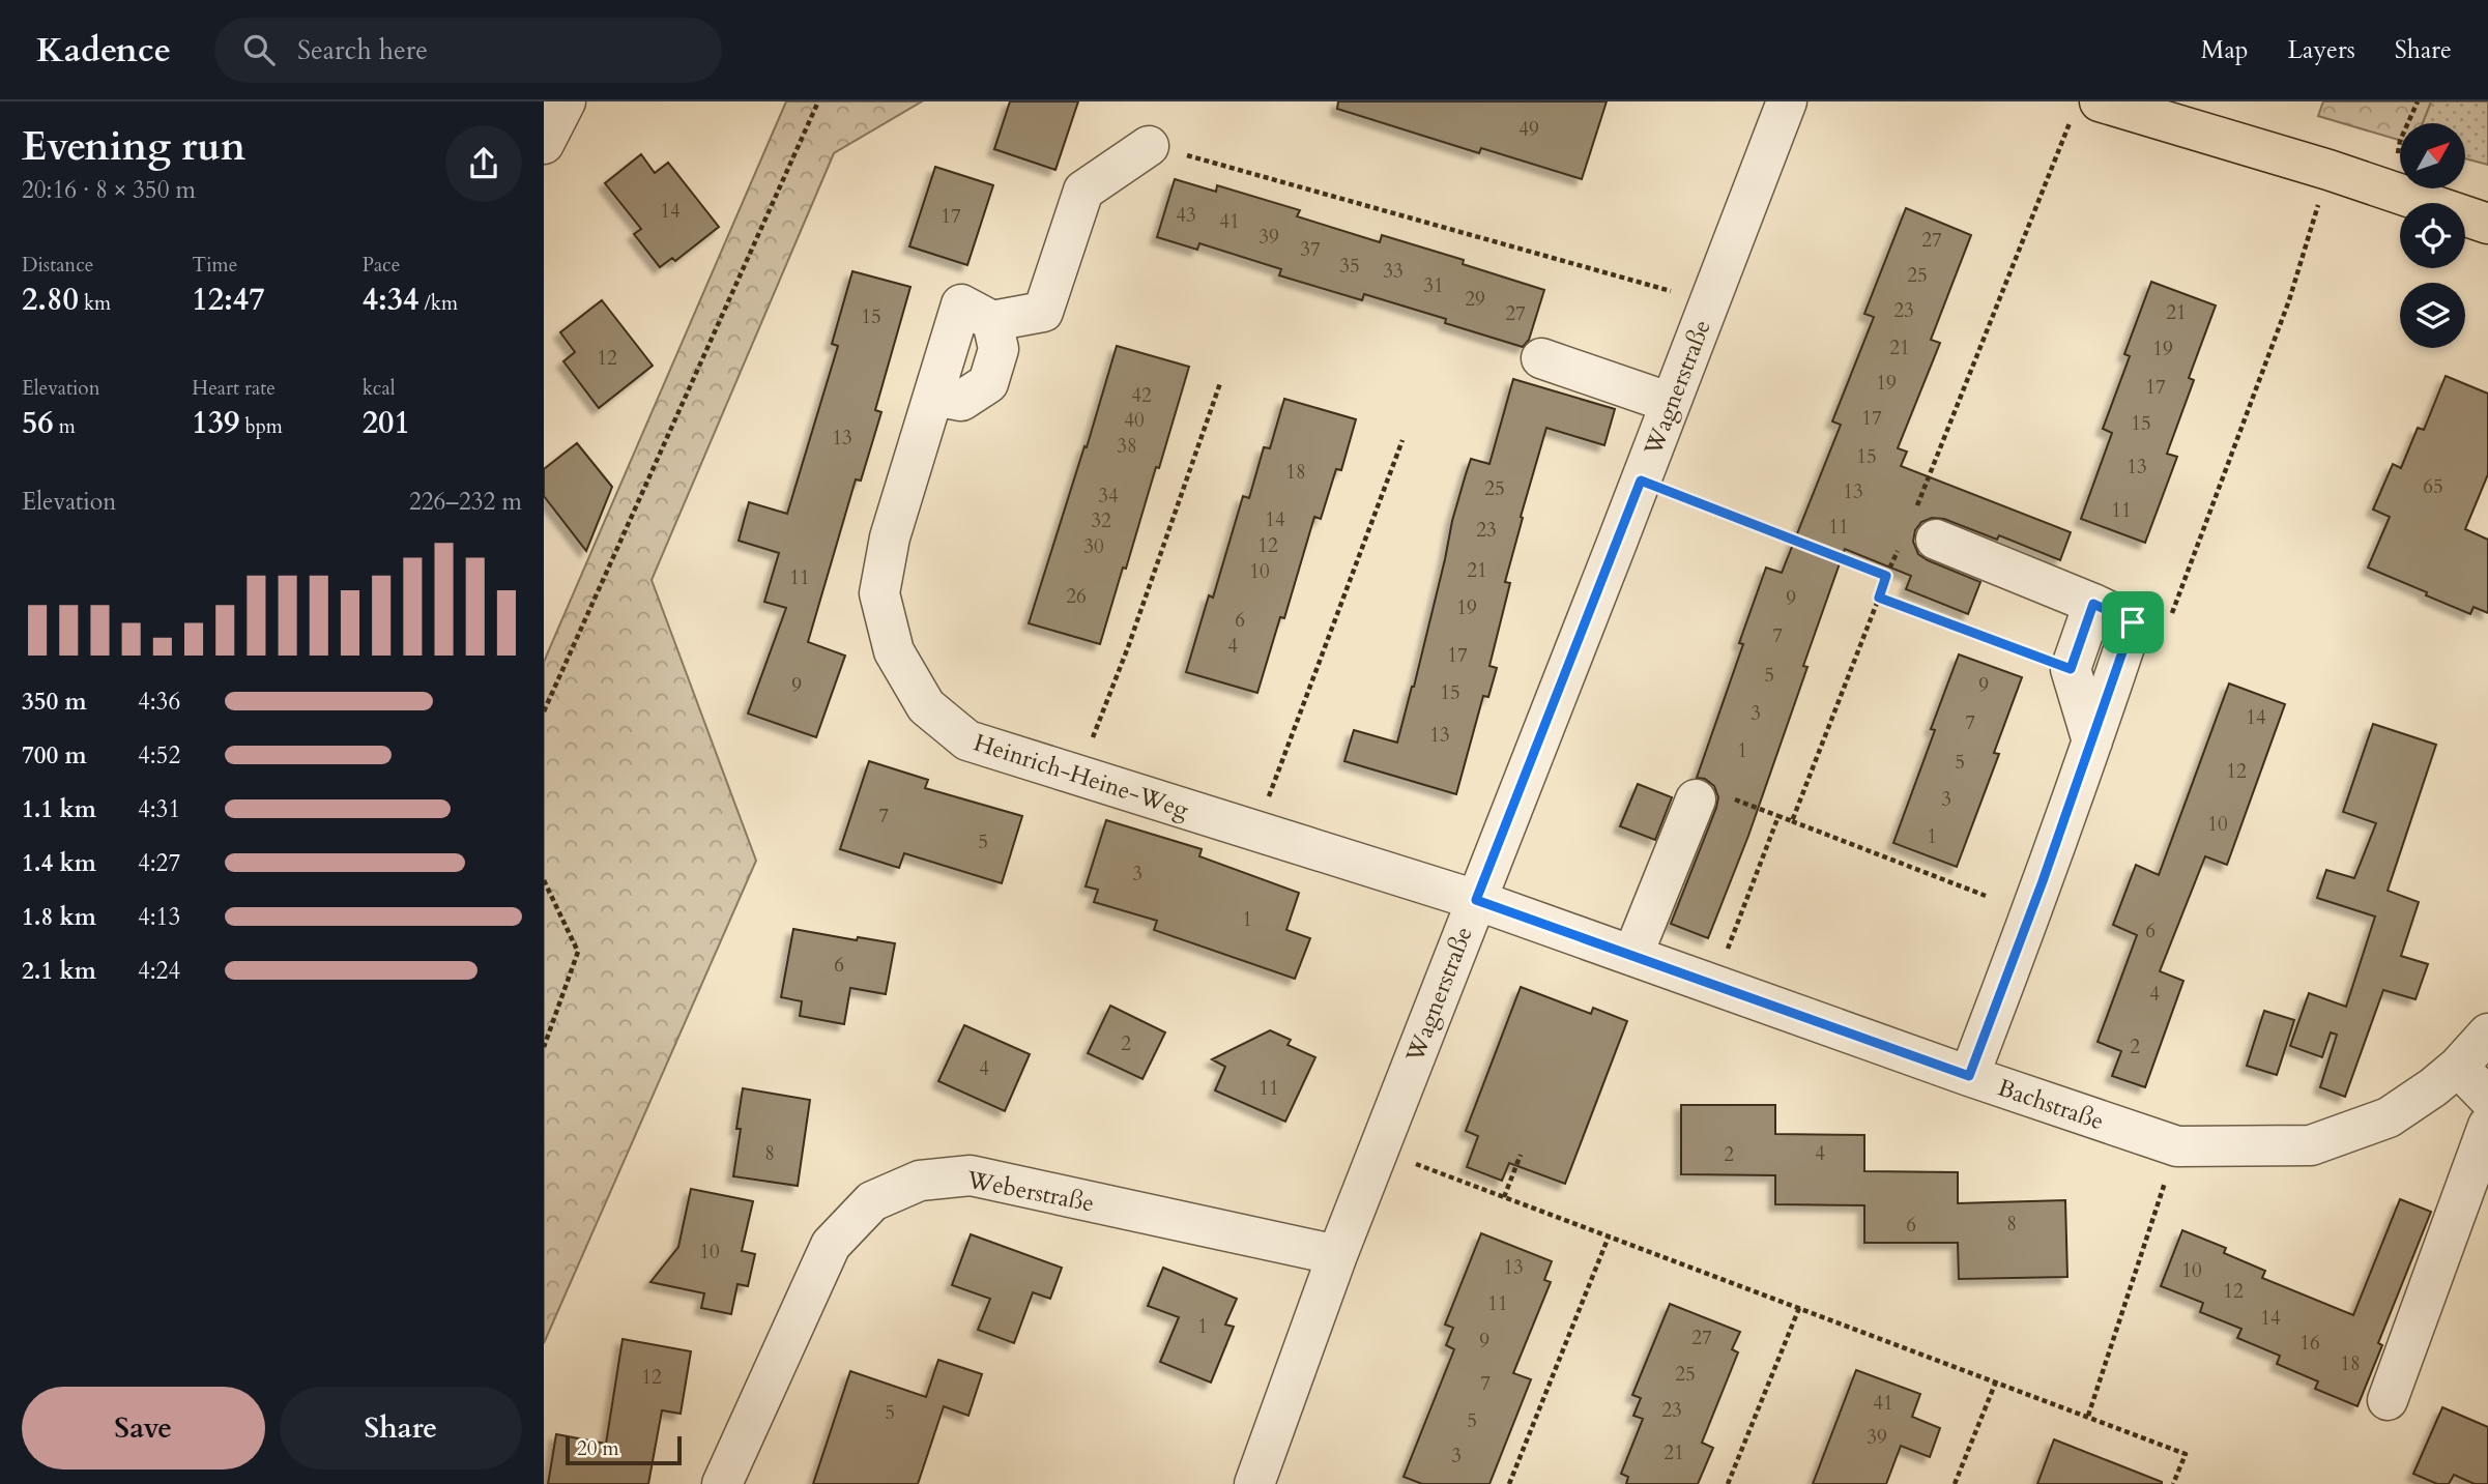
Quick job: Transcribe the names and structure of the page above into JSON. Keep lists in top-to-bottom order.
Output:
{
  "streets": {
    "street": [
      "Wagnerstraße",
      "Heinrich-Heine-Weg",
      "Bachstraße",
      "Weberstraße"
    ]
  },
  "crossings": [
    ["Wagnerstraße", "Heinrich-Heine-Weg"],
    ["Wagnerstraße", "Bachstraße"],
    ["Wagnerstraße", "Weberstraße"],
    ["Heinrich-Heine-Weg", "Bachstraße"]
  ],
  "house_numbers": [
    "49",
    "14",
    "43",
    "17",
    "41",
    "39",
    "27",
    "37",
    "35",
    "33",
    "25",
    "31",
    "29",
    "23",
    "21",
    "27",
    "15",
    "21",
    "19",
    "12",
    "19",
    "17",
    "42",
    "17",
    "40",
    "15",
    "13",
    "38",
    "15",
    "13",
    "18",
    "65",
    "25",
    "13",
    "34",
    "11",
    "14",
    "32",
    "11",
    "23",
    "12",
    "30",
    "21",
    "10",
    "11",
    "26",
    "9",
    "19",
    "6",
    "7",
    "4",
    "17",
    "5",
    "9",
    "9",
    "15",
    "3",
    "14",
    "7",
    "13",
    "1",
    "5",
    "12",
    "3",
    "7",
    "10",
    "1",
    "5",
    "3",
    "1",
    "6",
    "6",
    "4",
    "2",
    "2",
    "4",
    "11",
    "8",
    "4",
    "2",
    "8",
    "6",
    "10",
    "13",
    "10",
    "12",
    "11",
    "14",
    "1",
    "27",
    "9",
    "16",
    "18",
    "25",
    "12",
    "7",
    "41",
    "23",
    "5",
    "5",
    "39",
    "21",
    "3"
  ],
  "scale_bar": "20 m",
  "north": "top right",
  "page": {
    "header": "Kadence",
    "search": "Search here",
    "nav": ["Map", "Layers", "Share"],
    "heading": ["Evening run", "20:16 · 8 × 350 m"],
    "stats": [
      ["Distance", "2.80 km"],
      ["Time", "12:47"],
      ["Pace", "4:34 /km"],
      ["Elevation", "56 m"],
      ["Heart rate", "139 bpm"],
      ["kcal", "201"]
    ],
    "chart": ["Elevation", "226–232 m"],
    "list": [
      {
        "name": "350 m",
        "note": "4:36"
      },
      {
        "name": "700 m",
        "note": "4:52"
      },
      {
        "name": "1.1 km",
        "note": "4:31"
      },
      {
        "name": "1.4 km",
        "note": "4:27"
      },
      {
        "name": "1.8 km",
        "note": "4:13"
      },
      {
        "name": "2.1 km",
        "note": "4:24"
      }
    ],
    "buttons": ["Save", "Share"],
    "scale": "20 m"
  }
}
